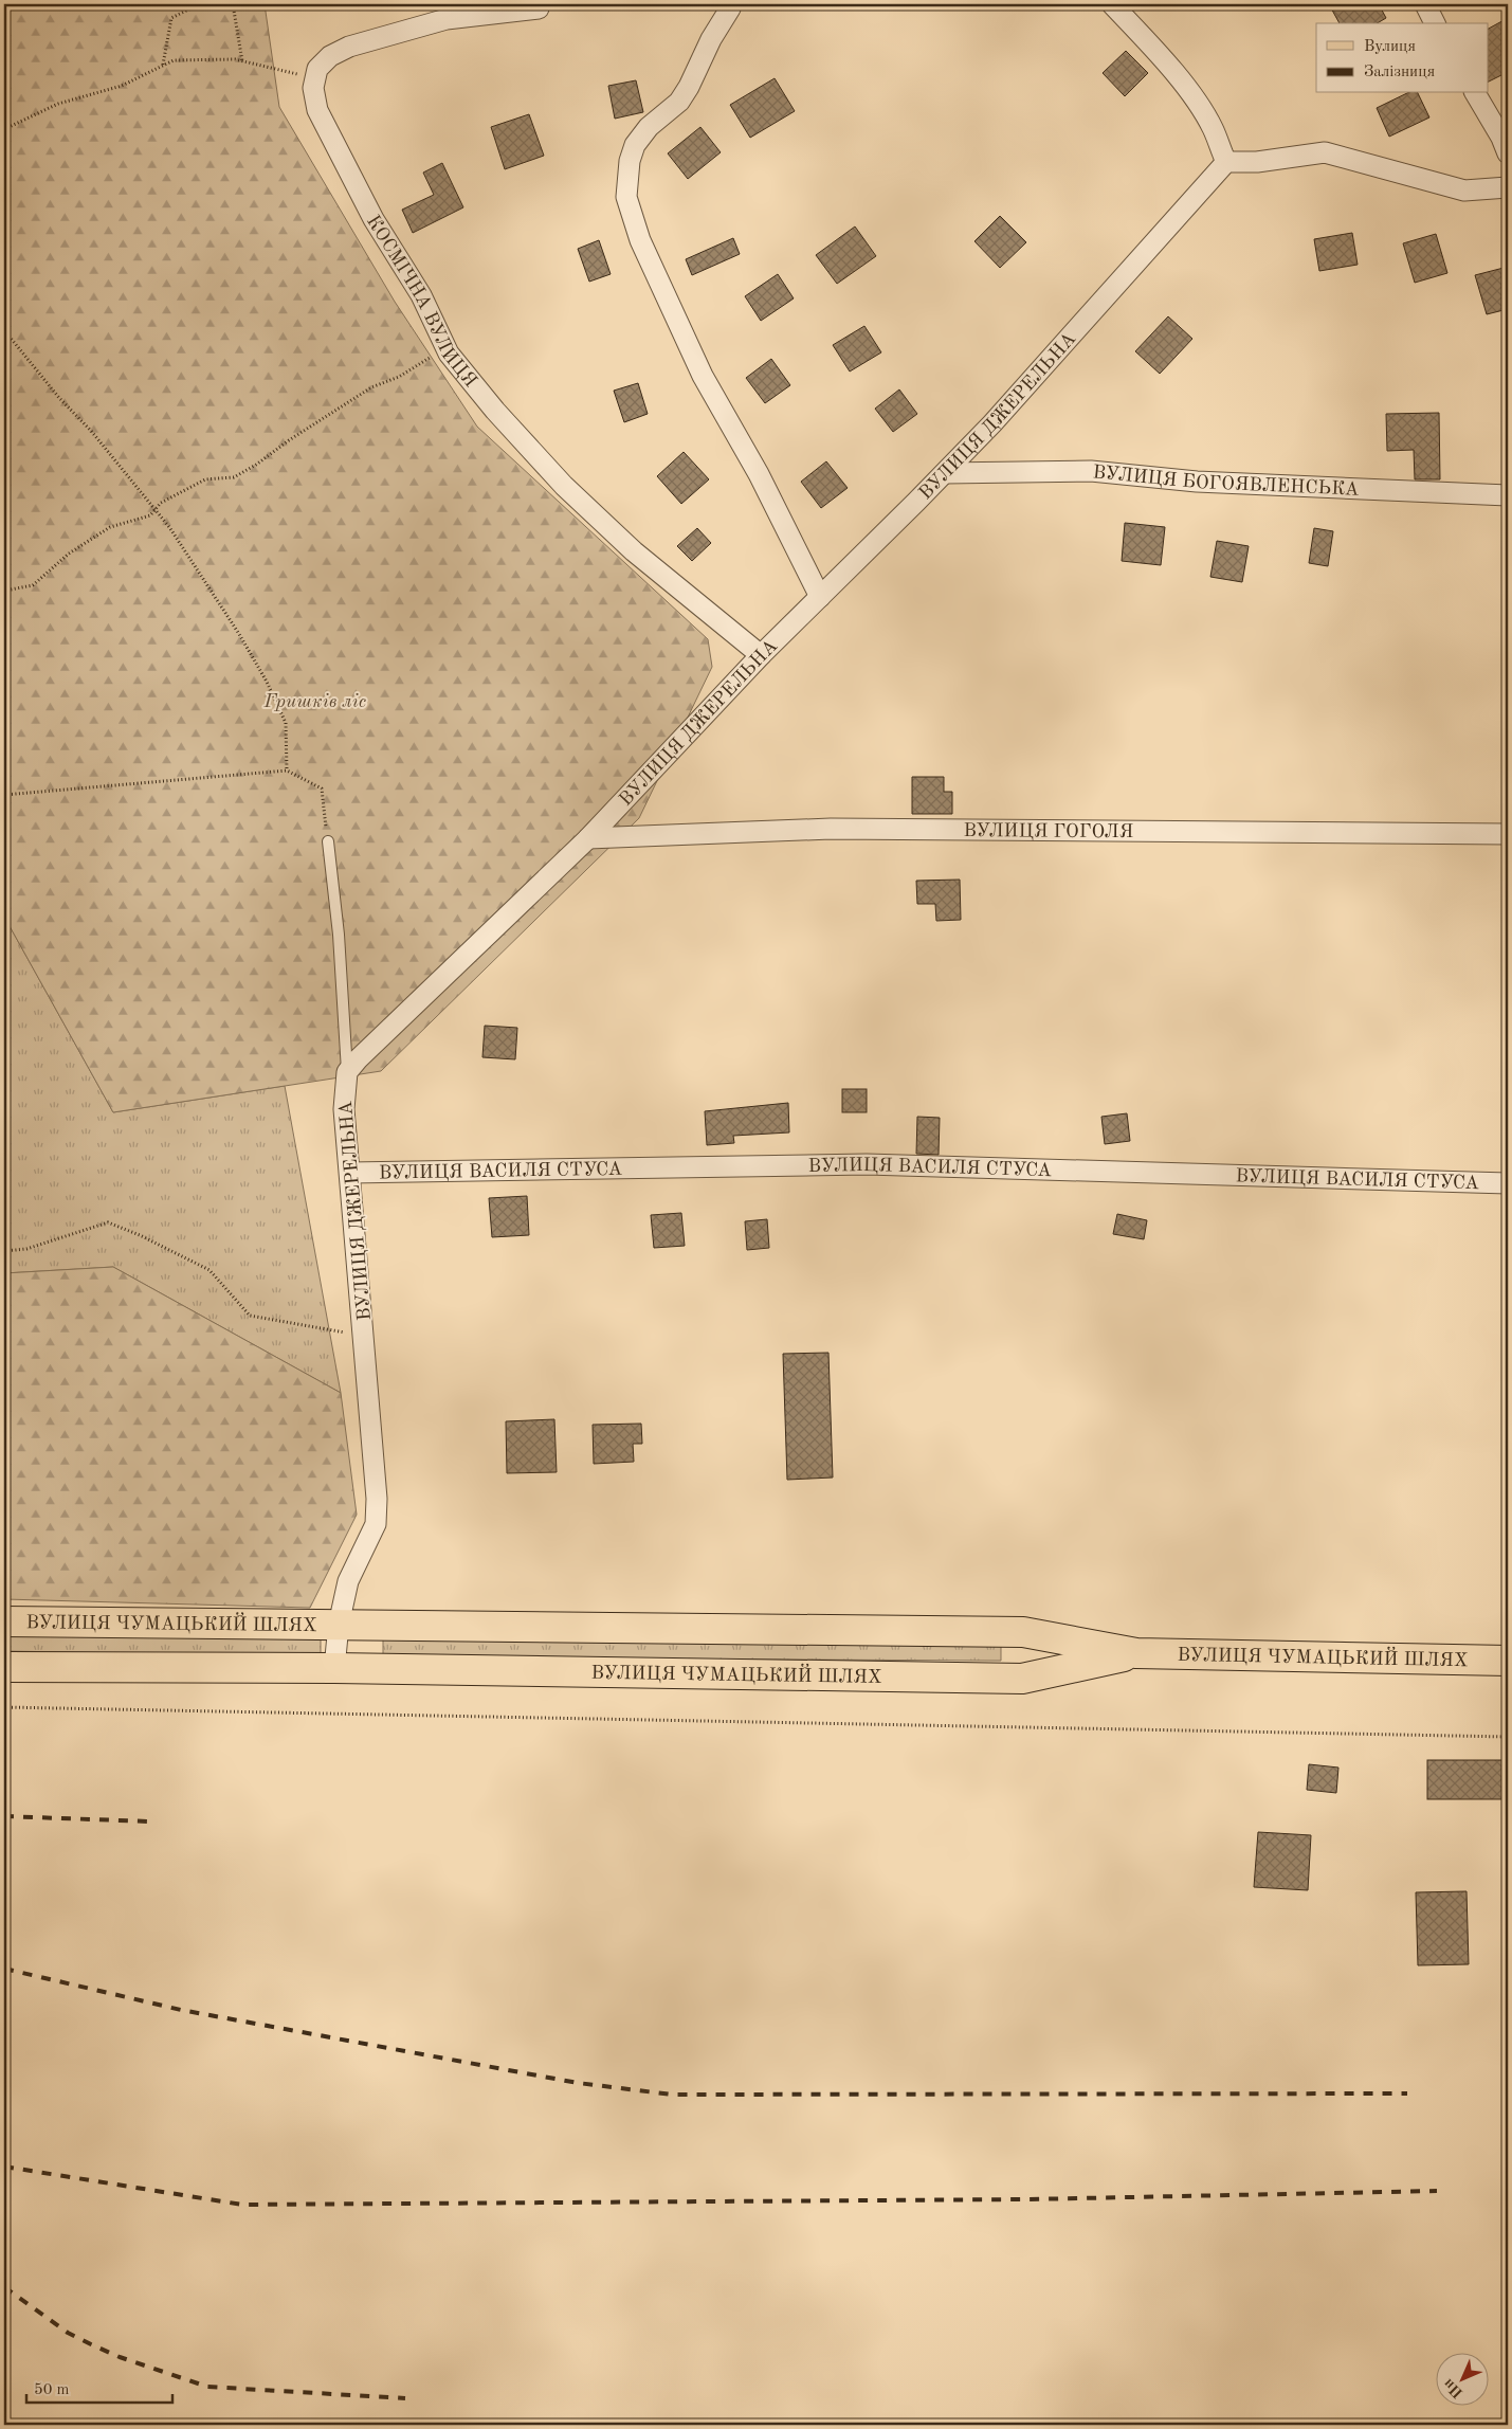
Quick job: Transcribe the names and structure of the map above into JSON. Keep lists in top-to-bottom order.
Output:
{
  "streets": {
    "main road": ["ВУЛИЦЯ ЧУМАЦЬКИЙ ШЛЯХ"],
    "street": [
      "КОСМІЧНА ВУЛИЦЯ",
      "ВУЛИЦЯ ДЖЕРЕЛЬНА",
      "ВУЛИЦЯ БОГОЯВЛЕНСЬКА",
      "ВУЛИЦЯ ГОГОЛЯ",
      "ВУЛИЦЯ ВАСИЛЯ СТУСА"
    ]
  },
  "crossings": [
    ["КОСМІЧНА ВУЛИЦЯ", "ВУЛИЦЯ ДЖЕРЕЛЬНА"],
    ["ВУЛИЦЯ ДЖЕРЕЛЬНА", "ВУЛИЦЯ БОГОЯВЛЕНСЬКА"],
    ["ВУЛИЦЯ ДЖЕРЕЛЬНА", "ВУЛИЦЯ ГОГОЛЯ"],
    ["ВУЛИЦЯ ДЖЕРЕЛЬНА", "ВУЛИЦЯ ВАСИЛЯ СТУСА"],
    ["ВУЛИЦЯ ДЖЕРЕЛЬНА", "ВУЛИЦЯ ЧУМАЦЬКИЙ ШЛЯХ"]
  ],
  "parks": ["Гришків ліс"],
  "legend": ["Вулиця", "Залізниця"],
  "scale_bar": "50 m",
  "north": "bottom left"
}
